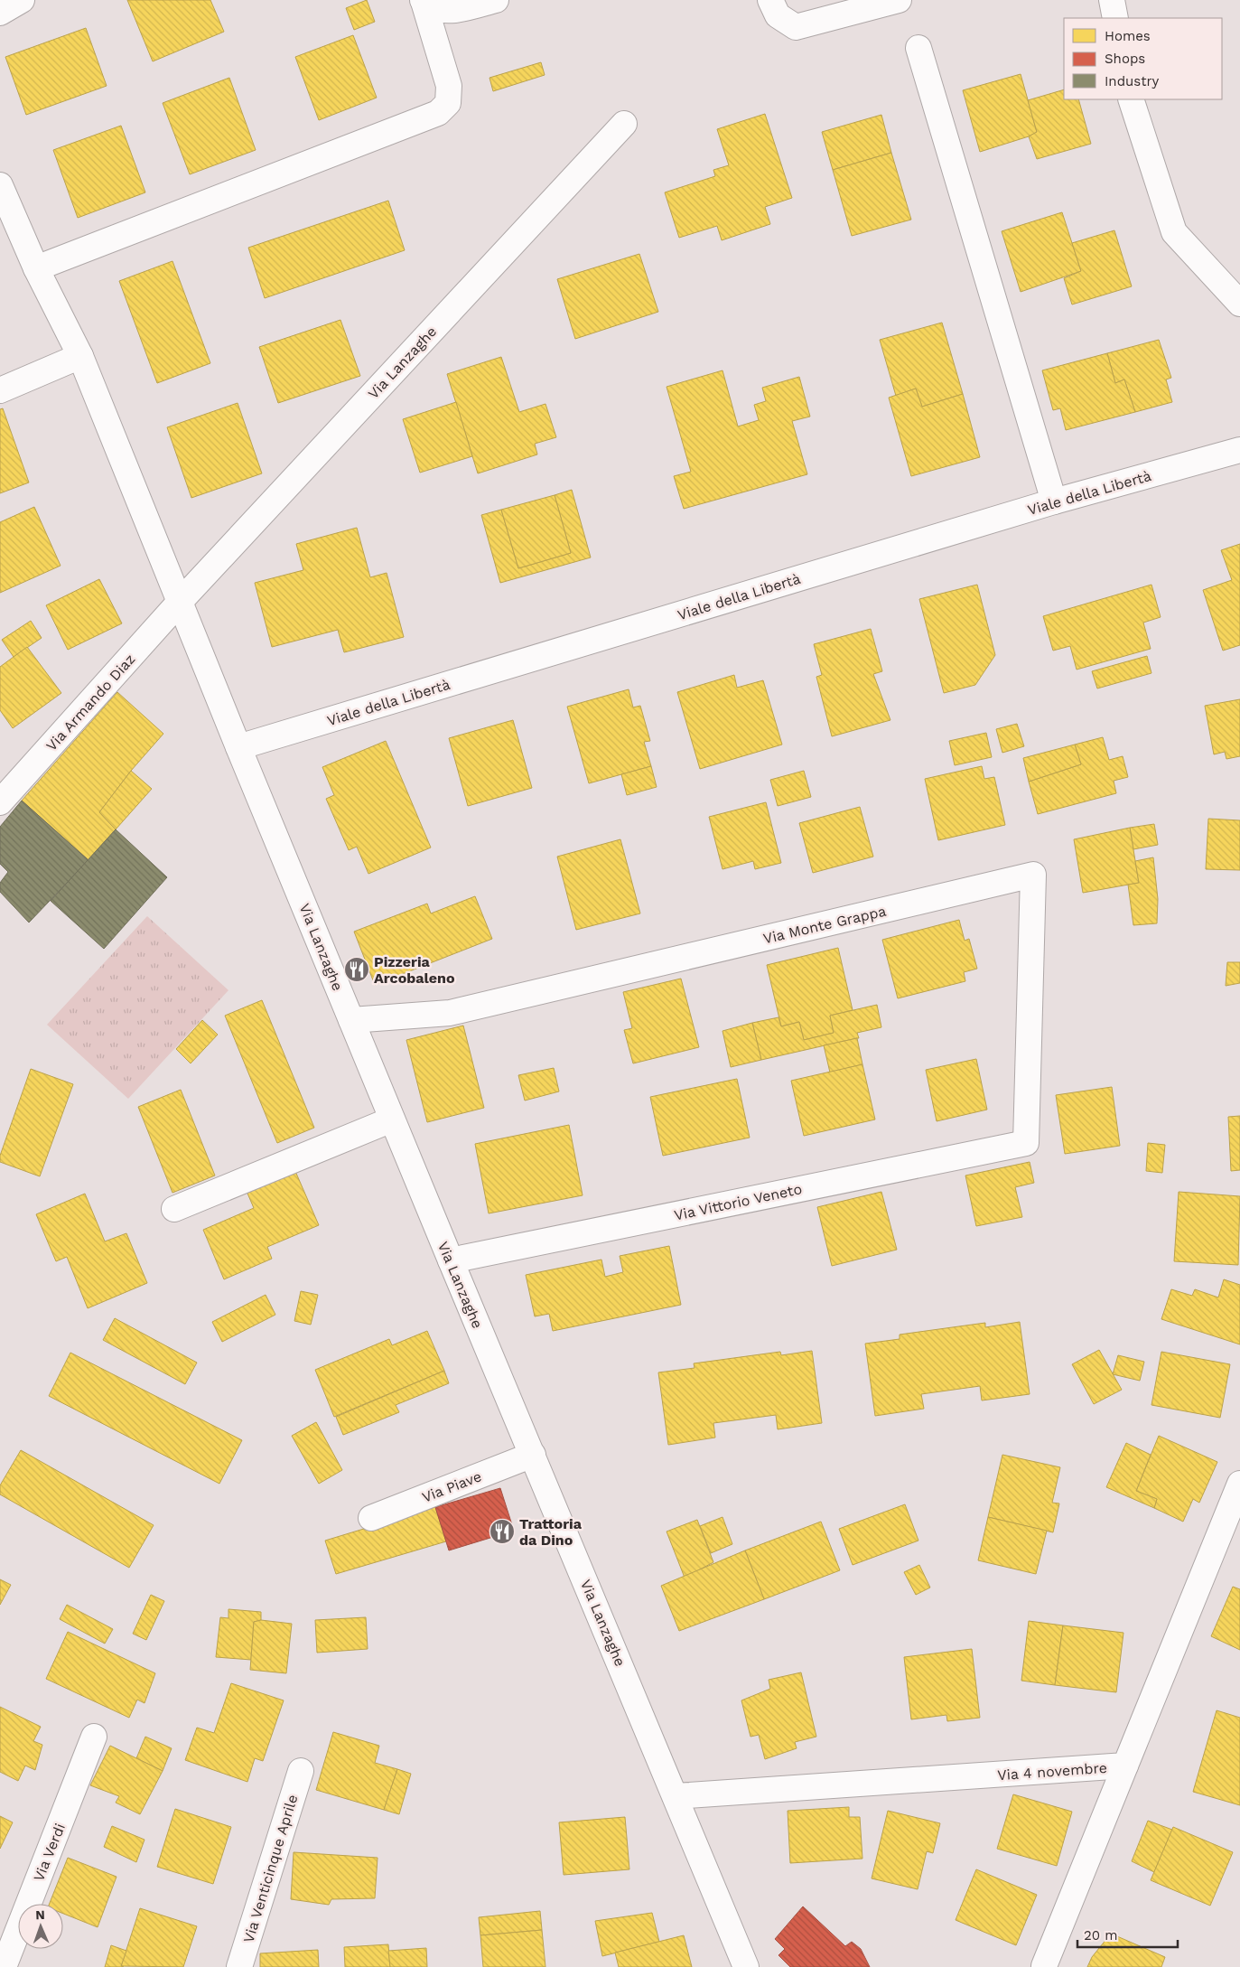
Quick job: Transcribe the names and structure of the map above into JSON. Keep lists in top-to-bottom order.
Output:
{
  "streets": {
    "street": [
      "Via Lanzaghe",
      "Viale della Libertà",
      "Via Armando Diaz",
      "Via Monte Grappa",
      "Via Vittorio Veneto",
      "Via Piave",
      "Via 4 novembre",
      "Via Verdi",
      "Via Venticinque Aprile"
    ]
  },
  "crossings": [
    ["Via Lanzaghe", "Viale della Libertà"],
    ["Via Lanzaghe", "Via Armando Diaz"],
    ["Via Lanzaghe", "Via Monte Grappa"],
    ["Via Lanzaghe", "Via Vittorio Veneto"],
    ["Via Lanzaghe", "Via Piave"],
    ["Via Lanzaghe", "Via 4 novembre"],
    ["Via Monte Grappa", "Via Vittorio Veneto"]
  ],
  "places": {
    "restaurant": ["Pizzeria Arcobaleno", "Trattoria da Dino"]
  },
  "legend": ["Homes", "Shops", "Industry"],
  "scale_bar": "20 m",
  "north": "top"
}
